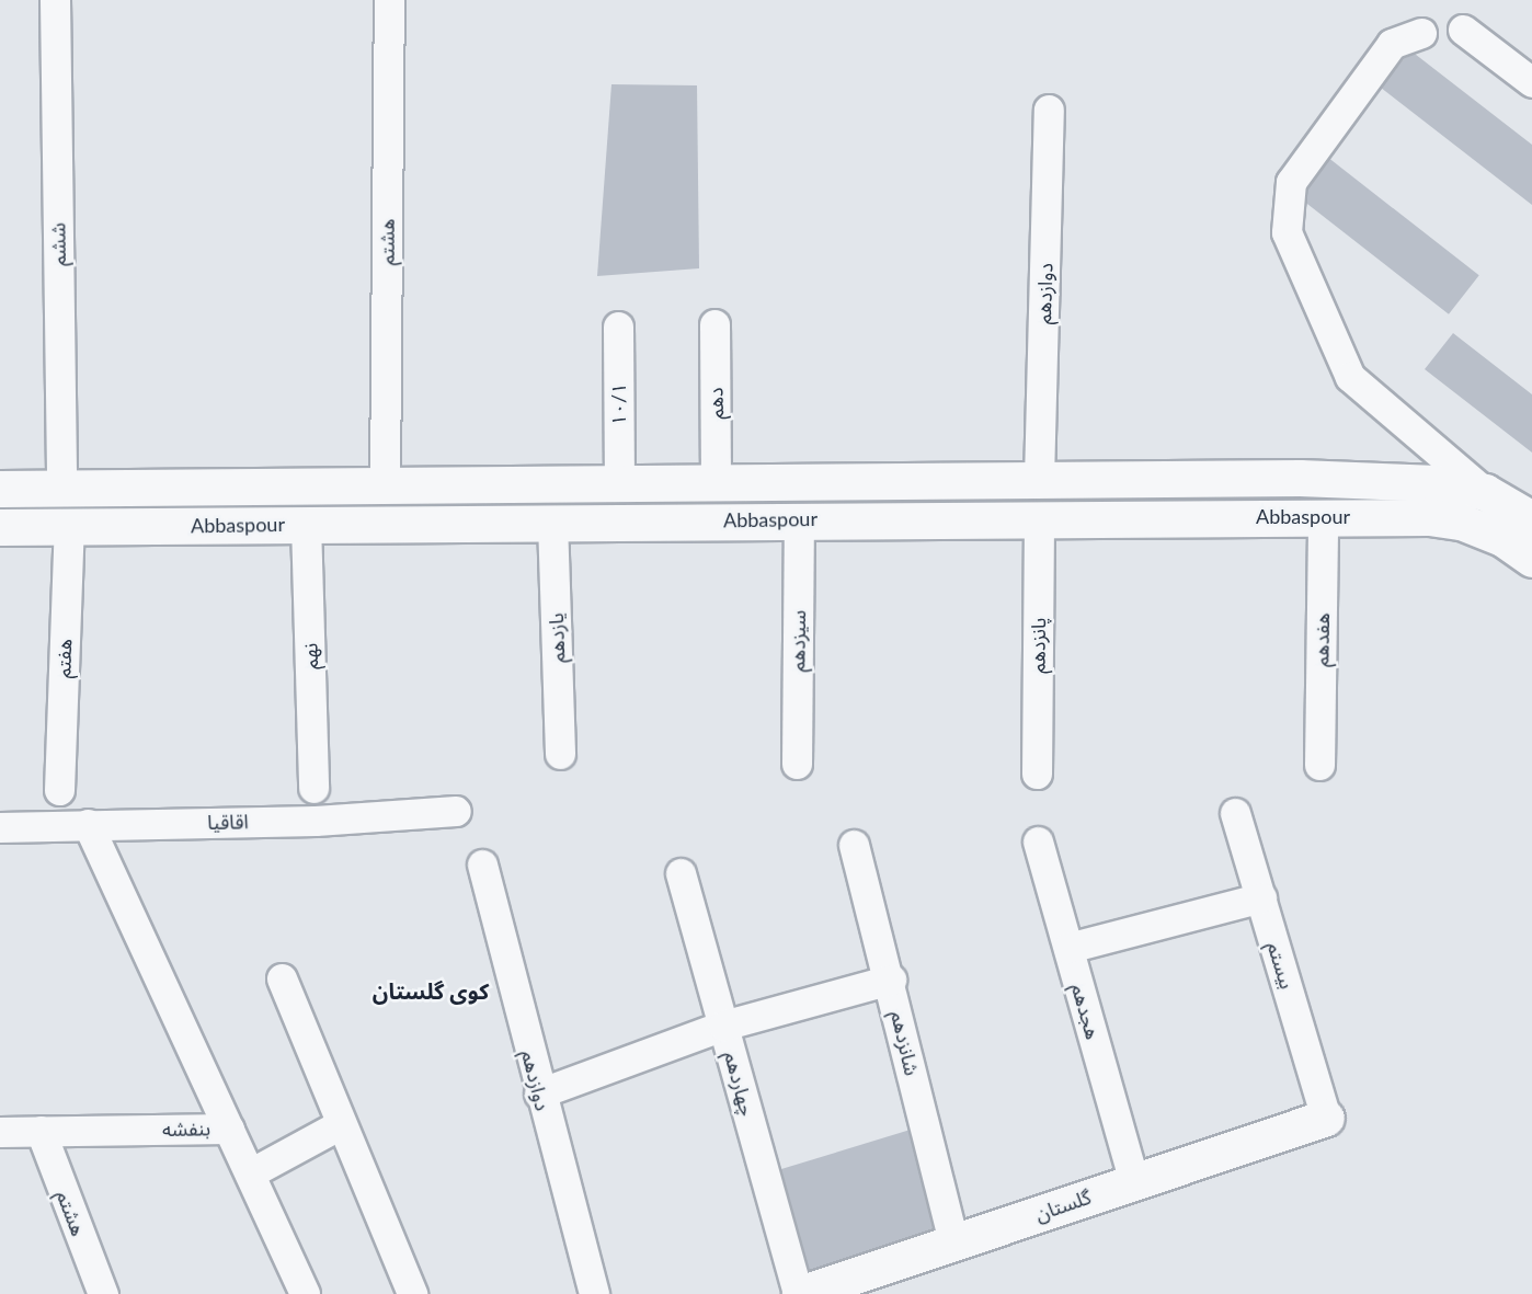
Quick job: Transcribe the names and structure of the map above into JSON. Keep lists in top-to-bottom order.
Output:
{
  "streets": {
    "street": [
      "هشتم",
      "ششم",
      "دوازدهم",
      "دهم",
      "۱۰/۱",
      "Abbaspour",
      "یازدهم",
      "هفدهم",
      "سیزدهم",
      "پانزدهم",
      "نهم",
      "هفتم",
      "اقاقیا",
      "بیستم",
      "هجدهم",
      "شانزدهم",
      "چهاردهم",
      "بنفشه",
      "گلستان"
    ]
  },
  "crossings": [
    ["هشتم", "Abbaspour"],
    ["هشتم", "بنفشه"],
    ["ششم", "Abbaspour"],
    ["دوازدهم", "Abbaspour"],
    ["دهم", "Abbaspour"],
    ["۱۰/۱", "Abbaspour"],
    ["Abbaspour", "یازدهم"],
    ["Abbaspour", "هفدهم"],
    ["Abbaspour", "سیزدهم"],
    ["Abbaspour", "پانزدهم"],
    ["Abbaspour", "نهم"],
    ["Abbaspour", "هفتم"],
    ["بیستم", "گلستان"],
    ["هجدهم", "گلستان"],
    ["شانزدهم", "گلستان"],
    ["چهاردهم", "گلستان"]
  ],
  "districts": ["کوی گلستان"]
}
